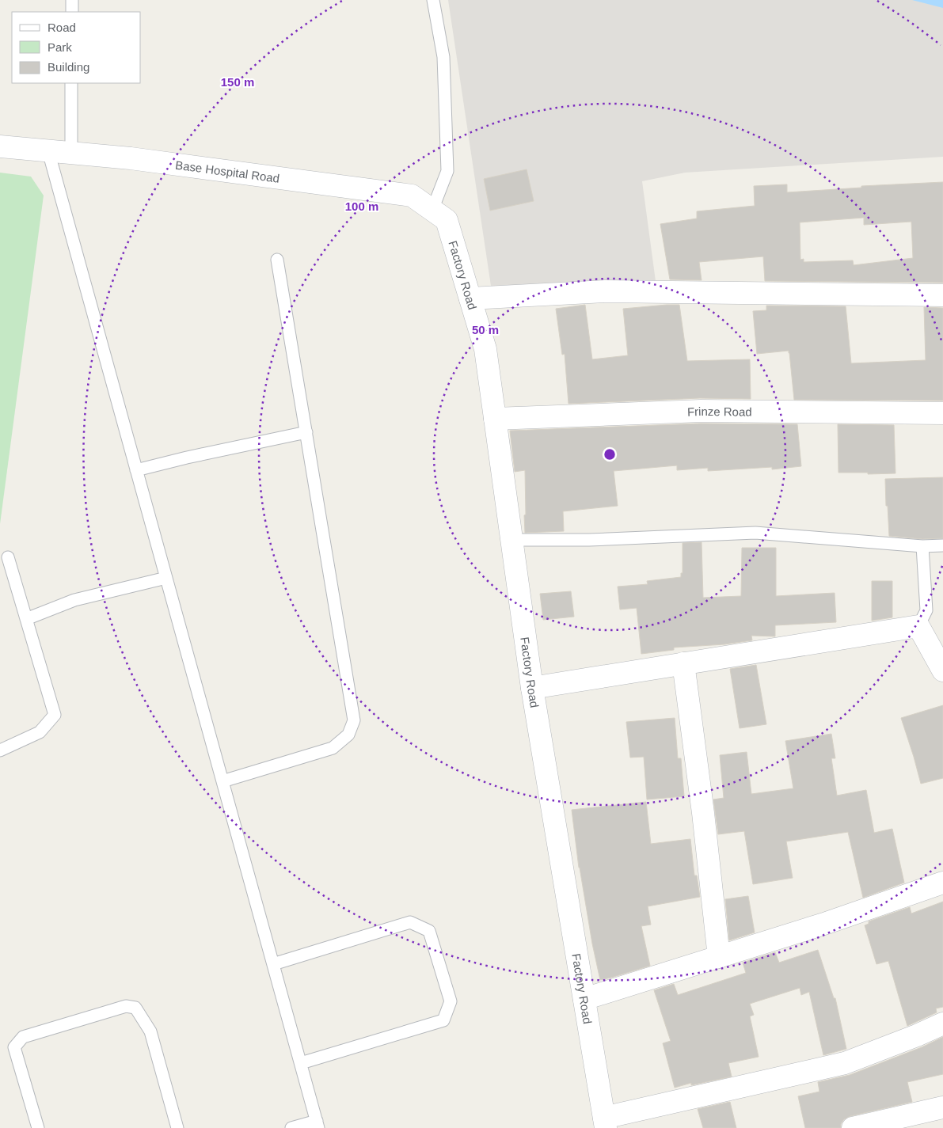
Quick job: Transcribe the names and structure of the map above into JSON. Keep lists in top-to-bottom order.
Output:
{
  "streets": {
    "street": ["Base Hospital Road", "Factory Road", "Frinze Road"]
  },
  "crossings": [
    ["Base Hospital Road", "Factory Road"],
    ["Factory Road", "Frinze Road"]
  ],
  "legend": ["Road", "Park", "Building"],
  "rings": ["150 m", "100 m", "50 m"]
}
